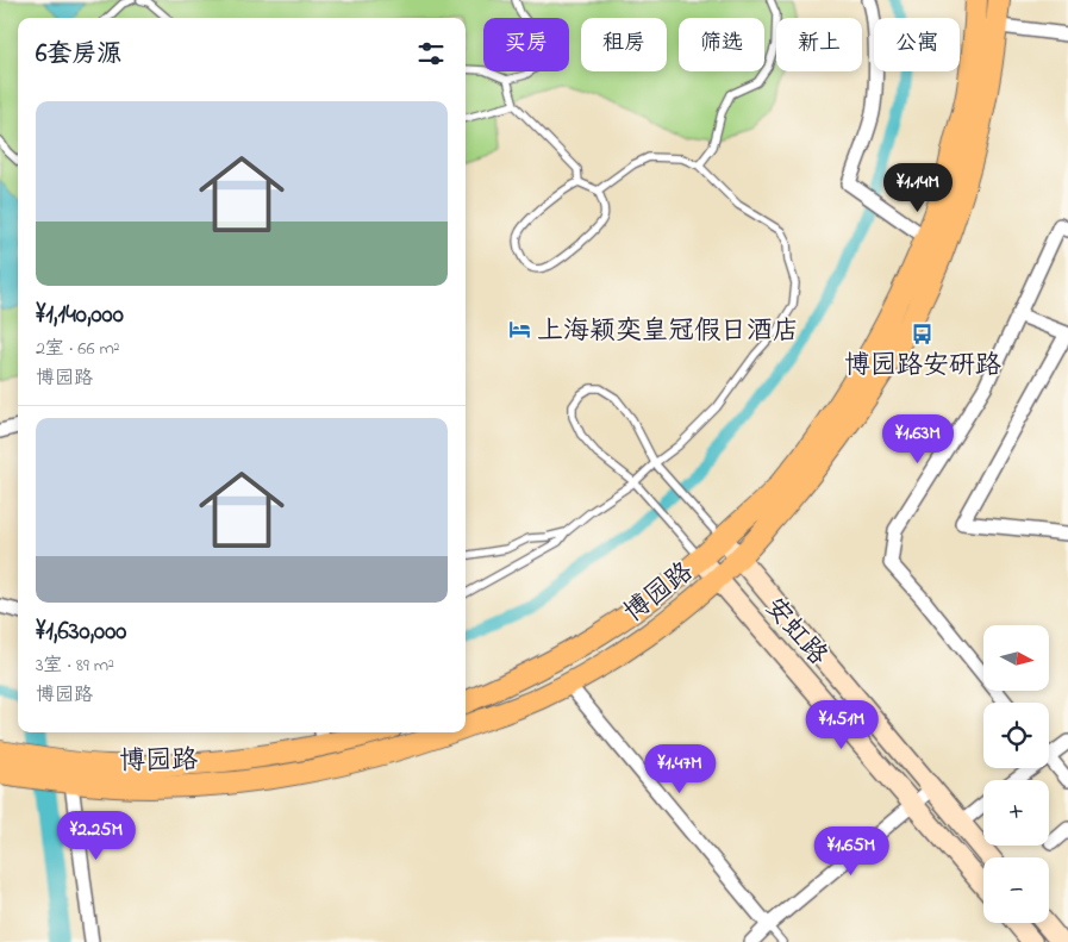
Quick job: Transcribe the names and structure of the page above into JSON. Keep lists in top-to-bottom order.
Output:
{
  "streets": {
    "main road": ["博园路", "安虹路"]
  },
  "crossings": [
    ["博园路", "安虹路"]
  ],
  "places": {
    "hotel": ["上海颖奕皇冠假日酒店"],
    "bus stop": ["博园路安研路"]
  },
  "north": "right",
  "page": {
    "chip": [
      "买房",
      "租房",
      "筛选",
      "新上",
      "公寓"
    ],
    "heading": "6套房源",
    "list": [
      {
        "name": "¥1,140,000",
        "note": "2室 · 66 m² · 博园路"
      },
      {
        "name": "¥1,630,000",
        "note": "3室 · 89 m² · 博园路"
      }
    ],
    "price": [
      "¥1.14M",
      "¥1.63M",
      "¥1.51M",
      "¥1.47M",
      "¥2.25M",
      "¥1.65M"
    ],
    "map_buttons": ["+", "−"]
  }
}
